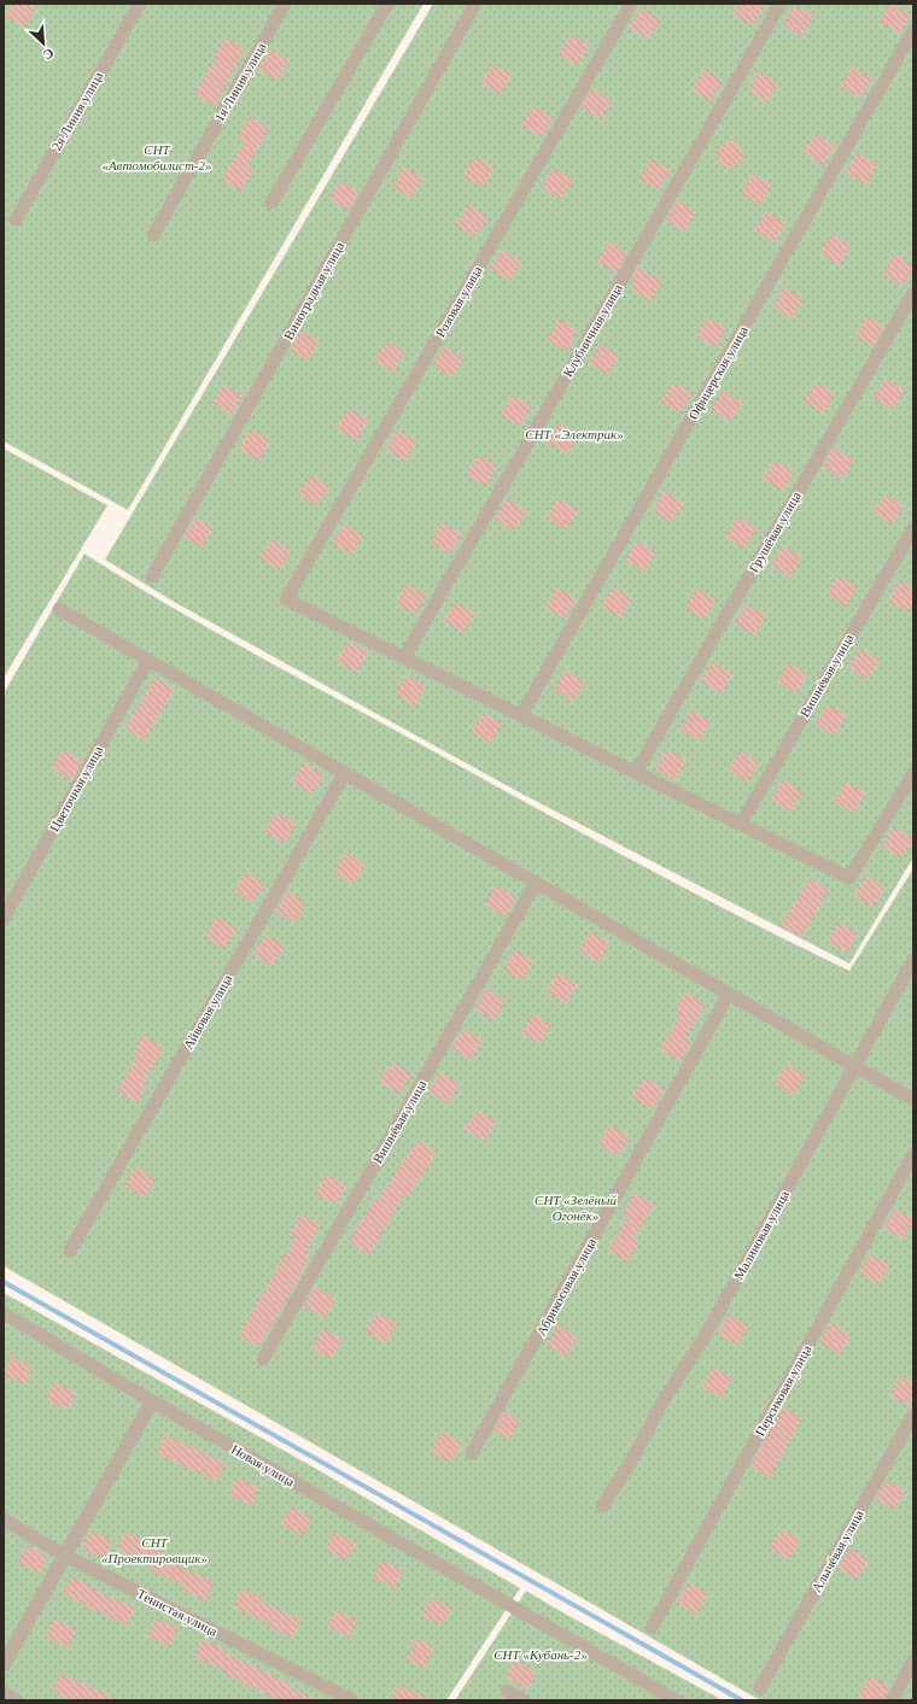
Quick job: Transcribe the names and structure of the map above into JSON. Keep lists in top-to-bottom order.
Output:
{
  "streets": {
    "street": [
      "1я Линия улица",
      "2я Линия улица",
      "Виноградная улица",
      "Розовая улица",
      "Клубничная улица",
      "Офицерская улица",
      "Грушёвая улица",
      "Вишнёвая улица",
      "Цветочная улица",
      "Айвовая улица",
      "Малиновая улица",
      "Абрикосовая улица",
      "Персиковая улица",
      "Новая улица",
      "Алычёвая улица",
      "Тенистая улица"
    ]
  },
  "crossings": [
    ["Розовая улица", "Клубничная улица"]
  ],
  "parks": [
    "СНТ «Автомобилист-2»",
    "СНТ «Электрик»",
    "СНТ «Зелёный Огонёк»",
    "СНТ «Проектировщик»",
    "СНТ «Кубань-2»"
  ],
  "north": "bottom right"
}
